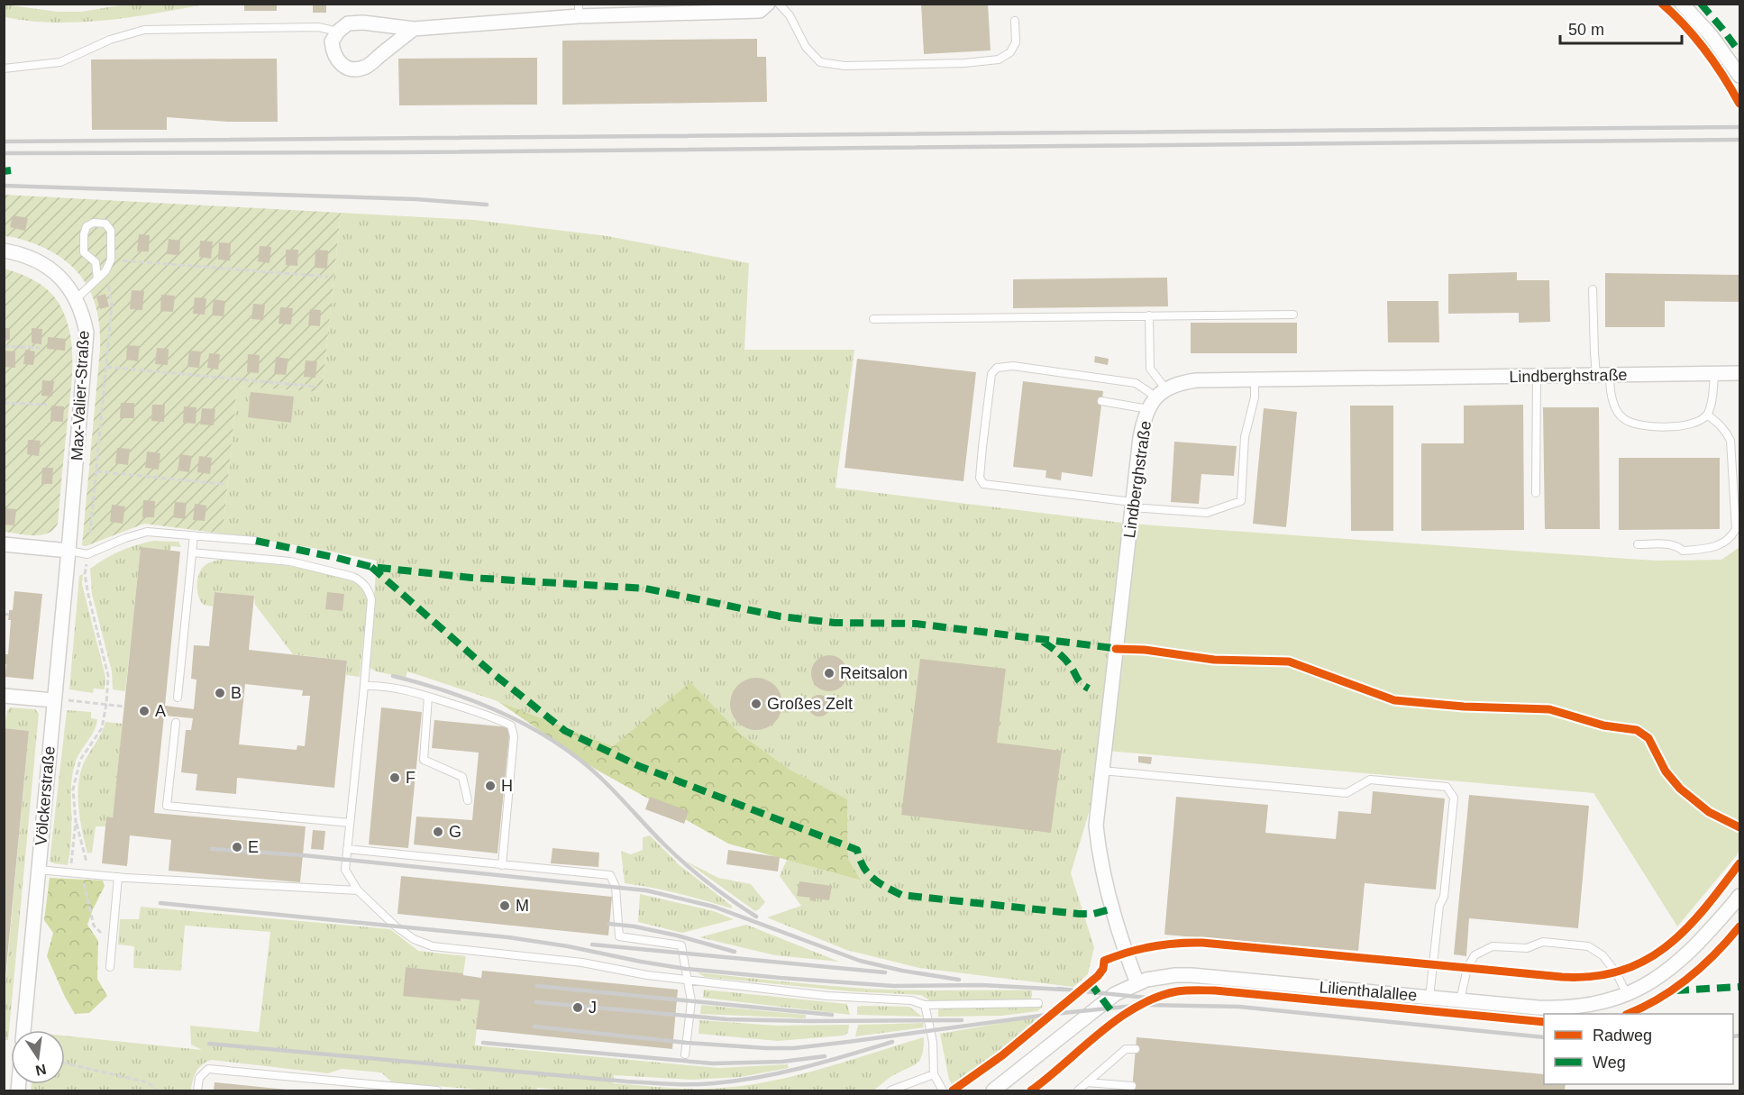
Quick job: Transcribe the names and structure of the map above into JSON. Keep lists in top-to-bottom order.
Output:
{
  "streets": {
    "street": [
      "Lindberghstraße",
      "Max-Valier-Straße",
      "Völckerstraße",
      "Lilienthalallee"
    ]
  },
  "crossings": [
    ["Lindberghstraße", "Lilienthalallee"],
    ["Max-Valier-Straße", "Völckerstraße"]
  ],
  "places": [
    "Reitsalon",
    "B",
    "Großes Zelt",
    "A",
    "F",
    "H",
    "G",
    "E",
    "M",
    "J"
  ],
  "legend": ["Radweg", "Weg"],
  "scale_bar": "50 m",
  "north": "bottom"
}
